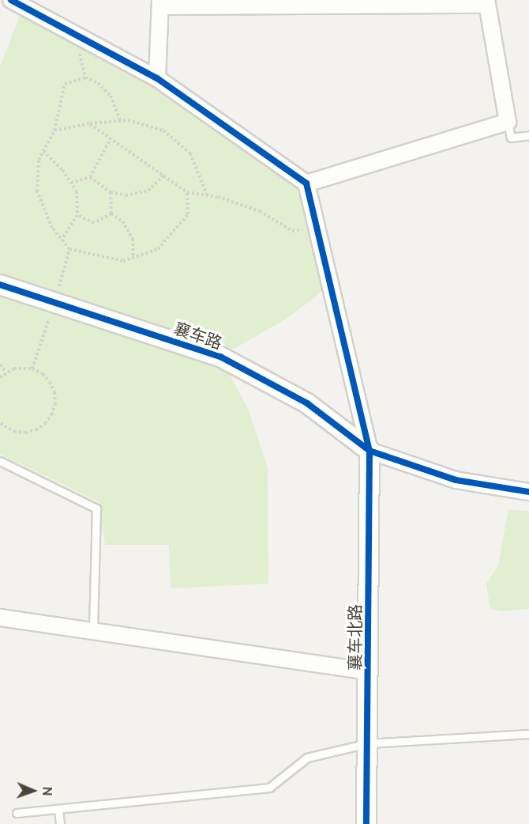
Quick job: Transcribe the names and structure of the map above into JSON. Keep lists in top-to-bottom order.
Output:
{
  "streets": {
    "street": ["襄车路", "襄车北路"]
  },
  "crossings": [
    ["襄车路", "襄车北路"]
  ],
  "north": "right"
}
